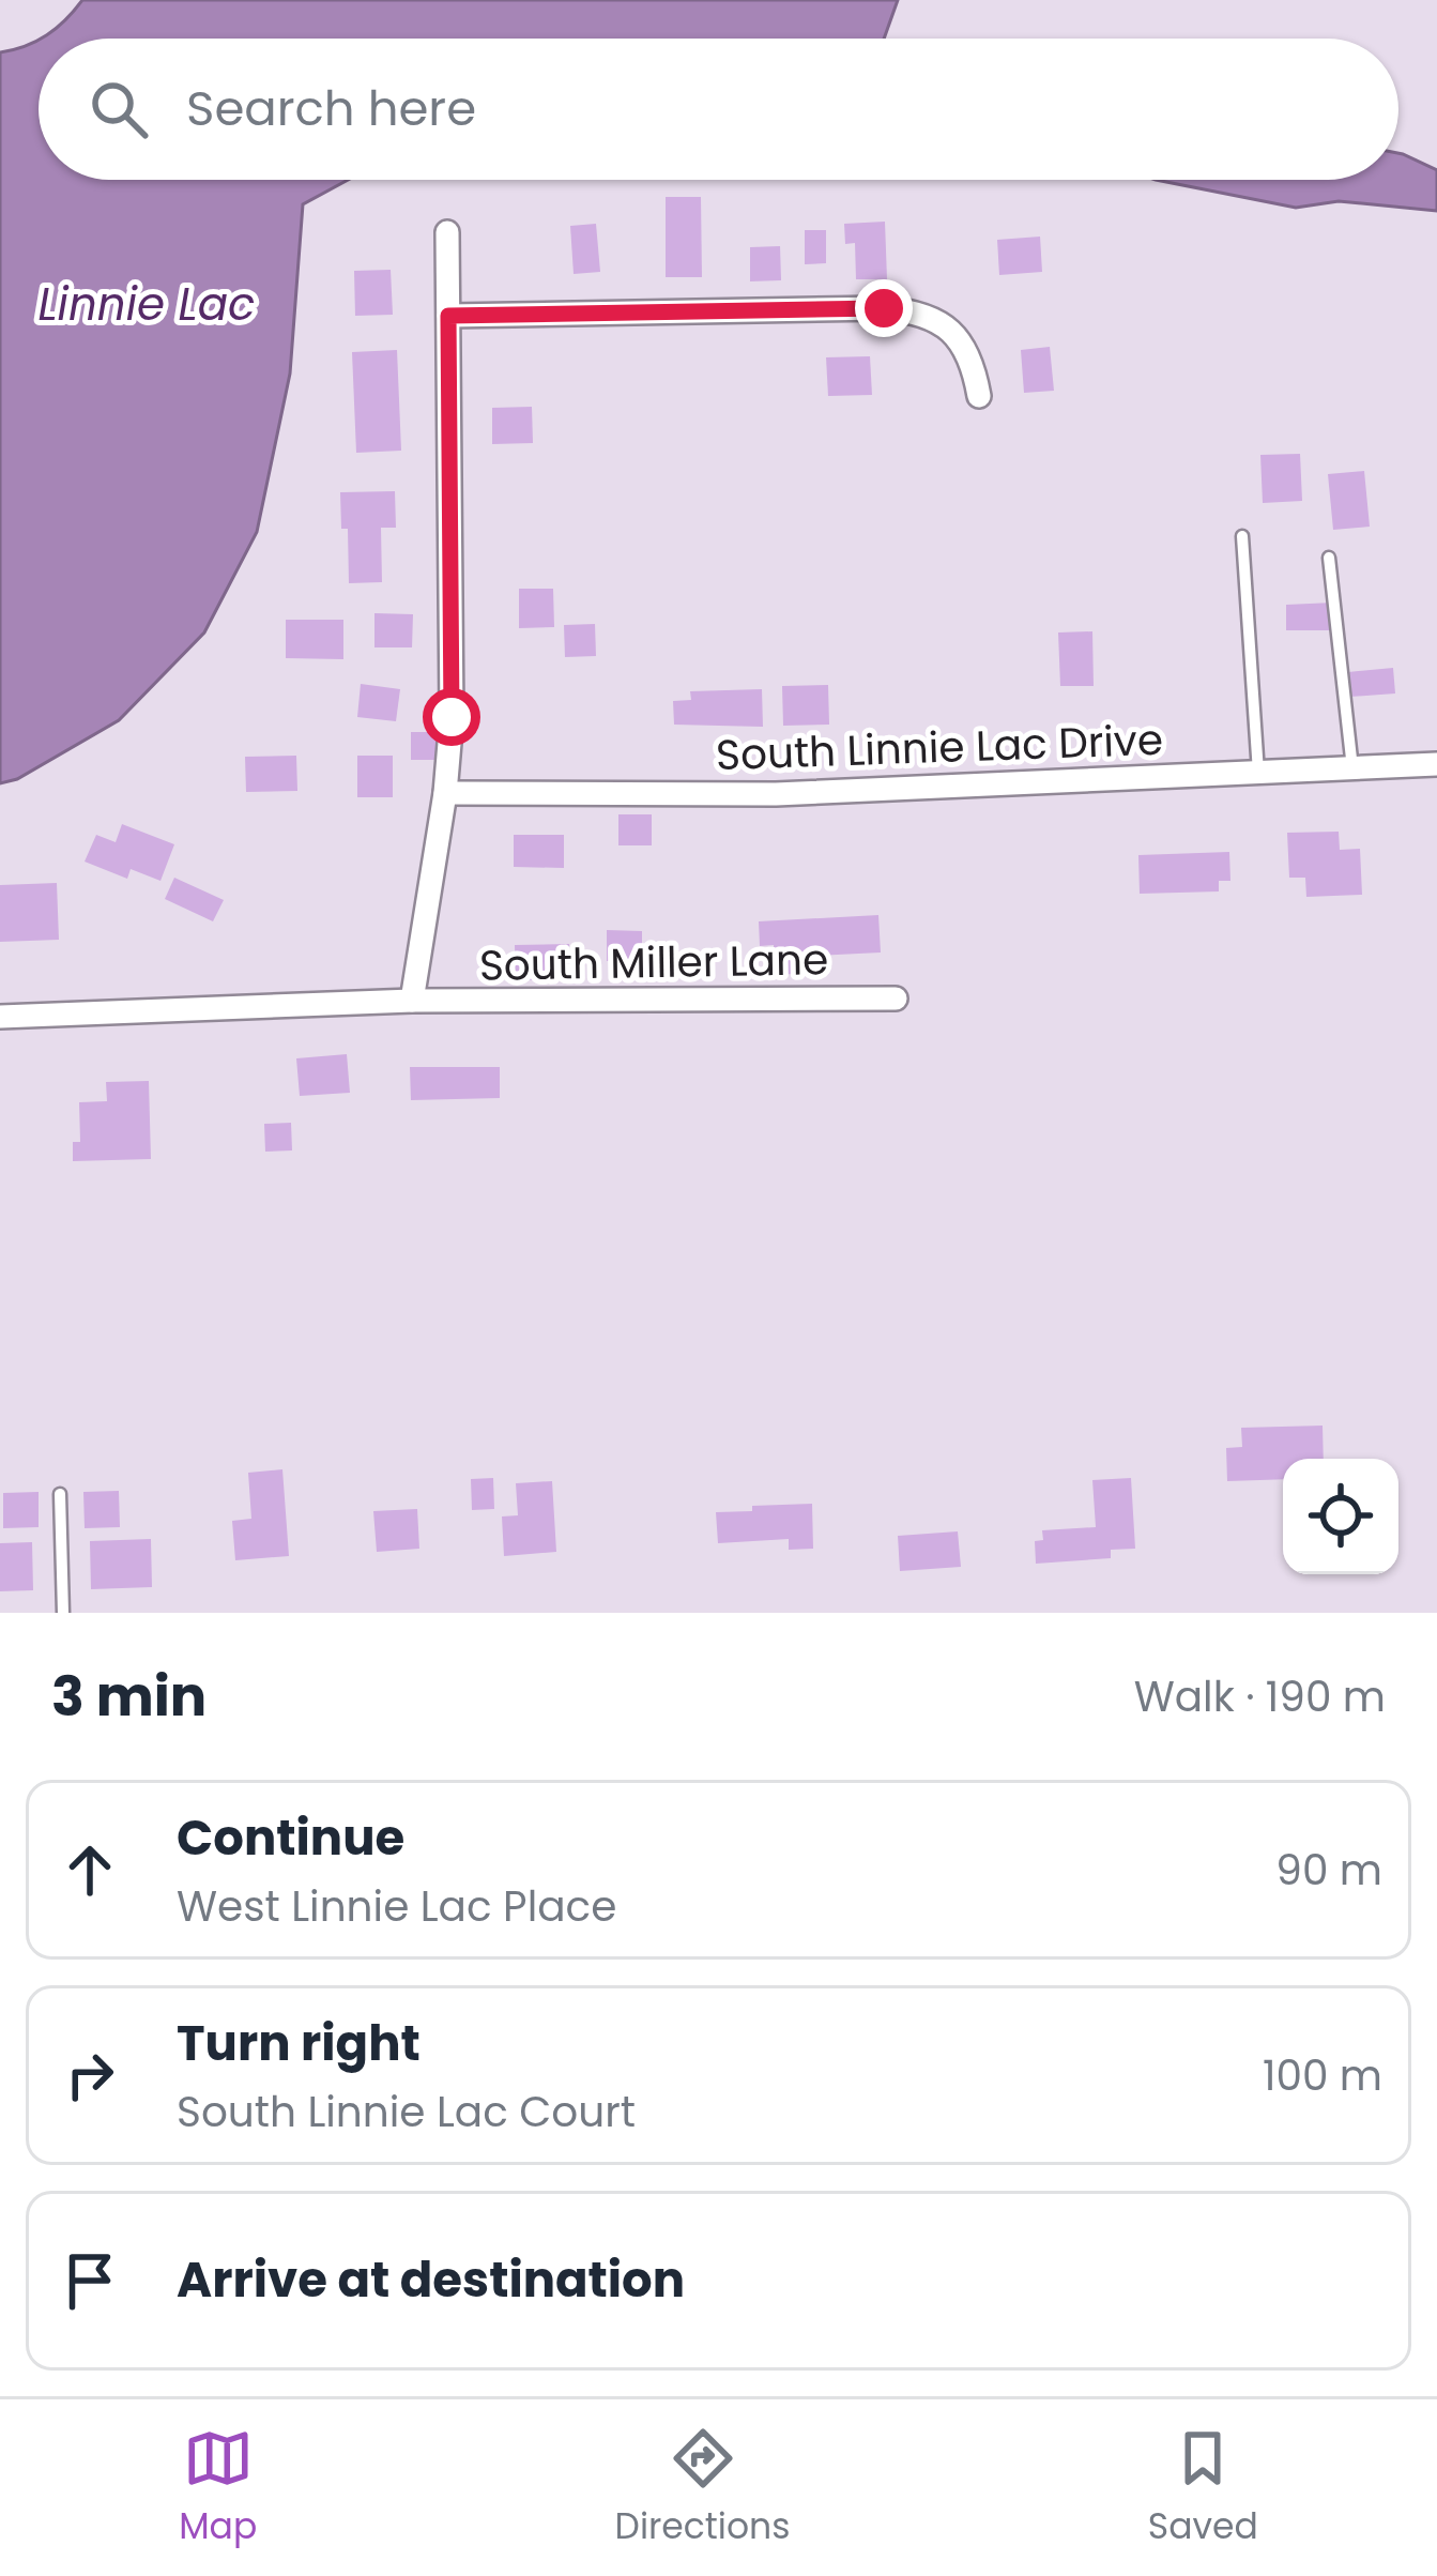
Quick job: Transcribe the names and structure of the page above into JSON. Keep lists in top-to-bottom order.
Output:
{
  "streets": {
    "street": ["South Linnie Lac Drive", "South Miller Lane"]
  },
  "water": ["Linnie Lac"],
  "page": {
    "search": "Search here",
    "heading": ["3 min", "Walk · 190 m"],
    "list": [
      ["Continue", "West Linnie Lac Place", "90 m"],
      ["Turn right", "South Linnie Lac Court", "100 m"],
      "Arrive at destination"
    ],
    "nav": ["Map", "Directions", "Saved"]
  }
}
